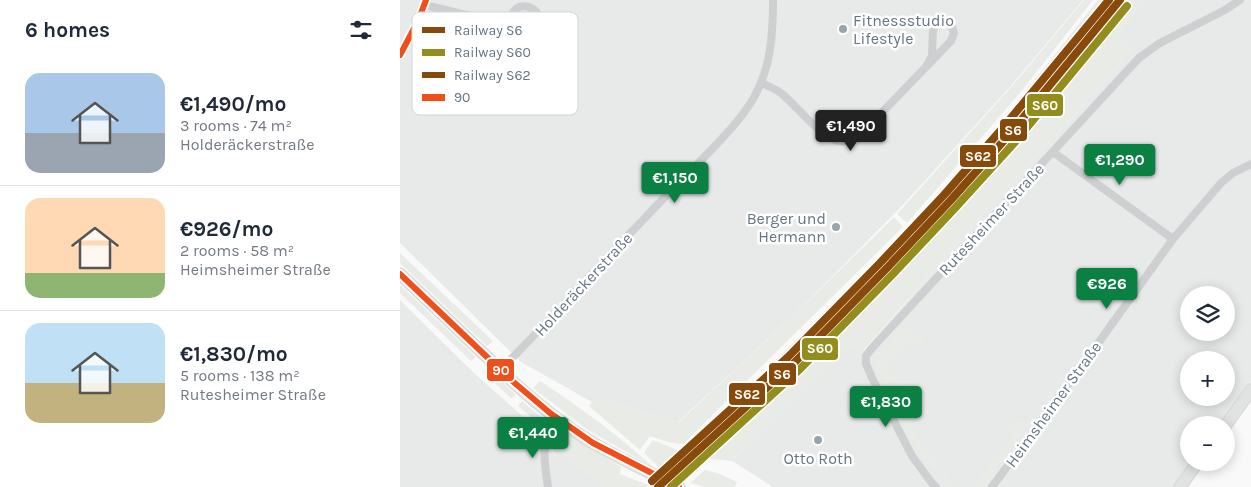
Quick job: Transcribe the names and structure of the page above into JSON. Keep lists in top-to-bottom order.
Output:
{
  "streets": {
    "street": ["Rutesheimer Straße", "Holderäckerstraße", "Heimsheimer Straße"]
  },
  "places": ["Fitnessstudio Lifestyle", "Berger und Hermann", "Otto Roth"],
  "lines": [
    "rail line S6",
    "rail line S62",
    "transit line 90",
    "rail line S60"
  ],
  "legend": [
    "Railway S6",
    "Railway S60",
    "Railway S62",
    "90"
  ],
  "page": {
    "heading": "6 homes",
    "list": [
      {
        "name": "€1,490/mo",
        "note": "3 rooms · 74 m² · Holderäckerstraße"
      },
      {
        "name": "€926/mo",
        "note": "2 rooms · 58 m² · Heimsheimer Straße"
      },
      {
        "name": "€1,830/mo",
        "note": "5 rooms · 138 m² · Rutesheimer Straße"
      }
    ],
    "price": [
      "€1,490",
      "€1,290",
      "€1,150",
      "€926",
      "€1,830",
      "€1,440"
    ],
    "map_buttons": ["+", "−"]
  }
}
